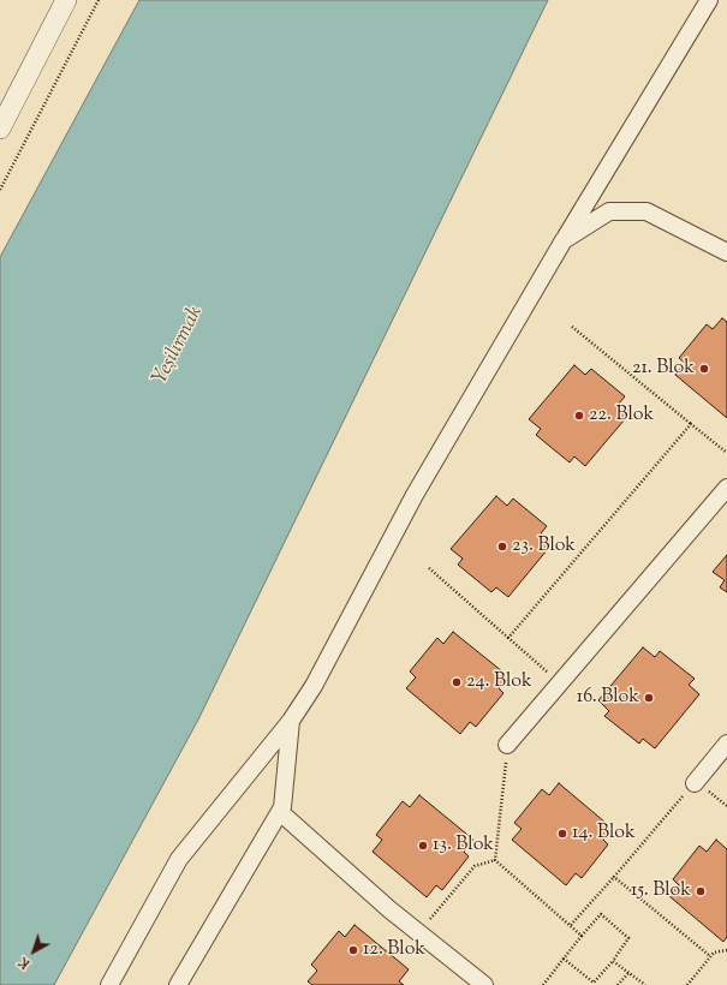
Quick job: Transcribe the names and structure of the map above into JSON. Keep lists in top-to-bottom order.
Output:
{
  "water": ["Yeşilırmak"],
  "places": [
    "21. Blok",
    "22. Blok",
    "23. Blok",
    "24. Blok",
    "16. Blok",
    "14. Blok",
    "13. Blok",
    "15. Blok",
    "12. Blok"
  ],
  "north": "bottom left"
}
